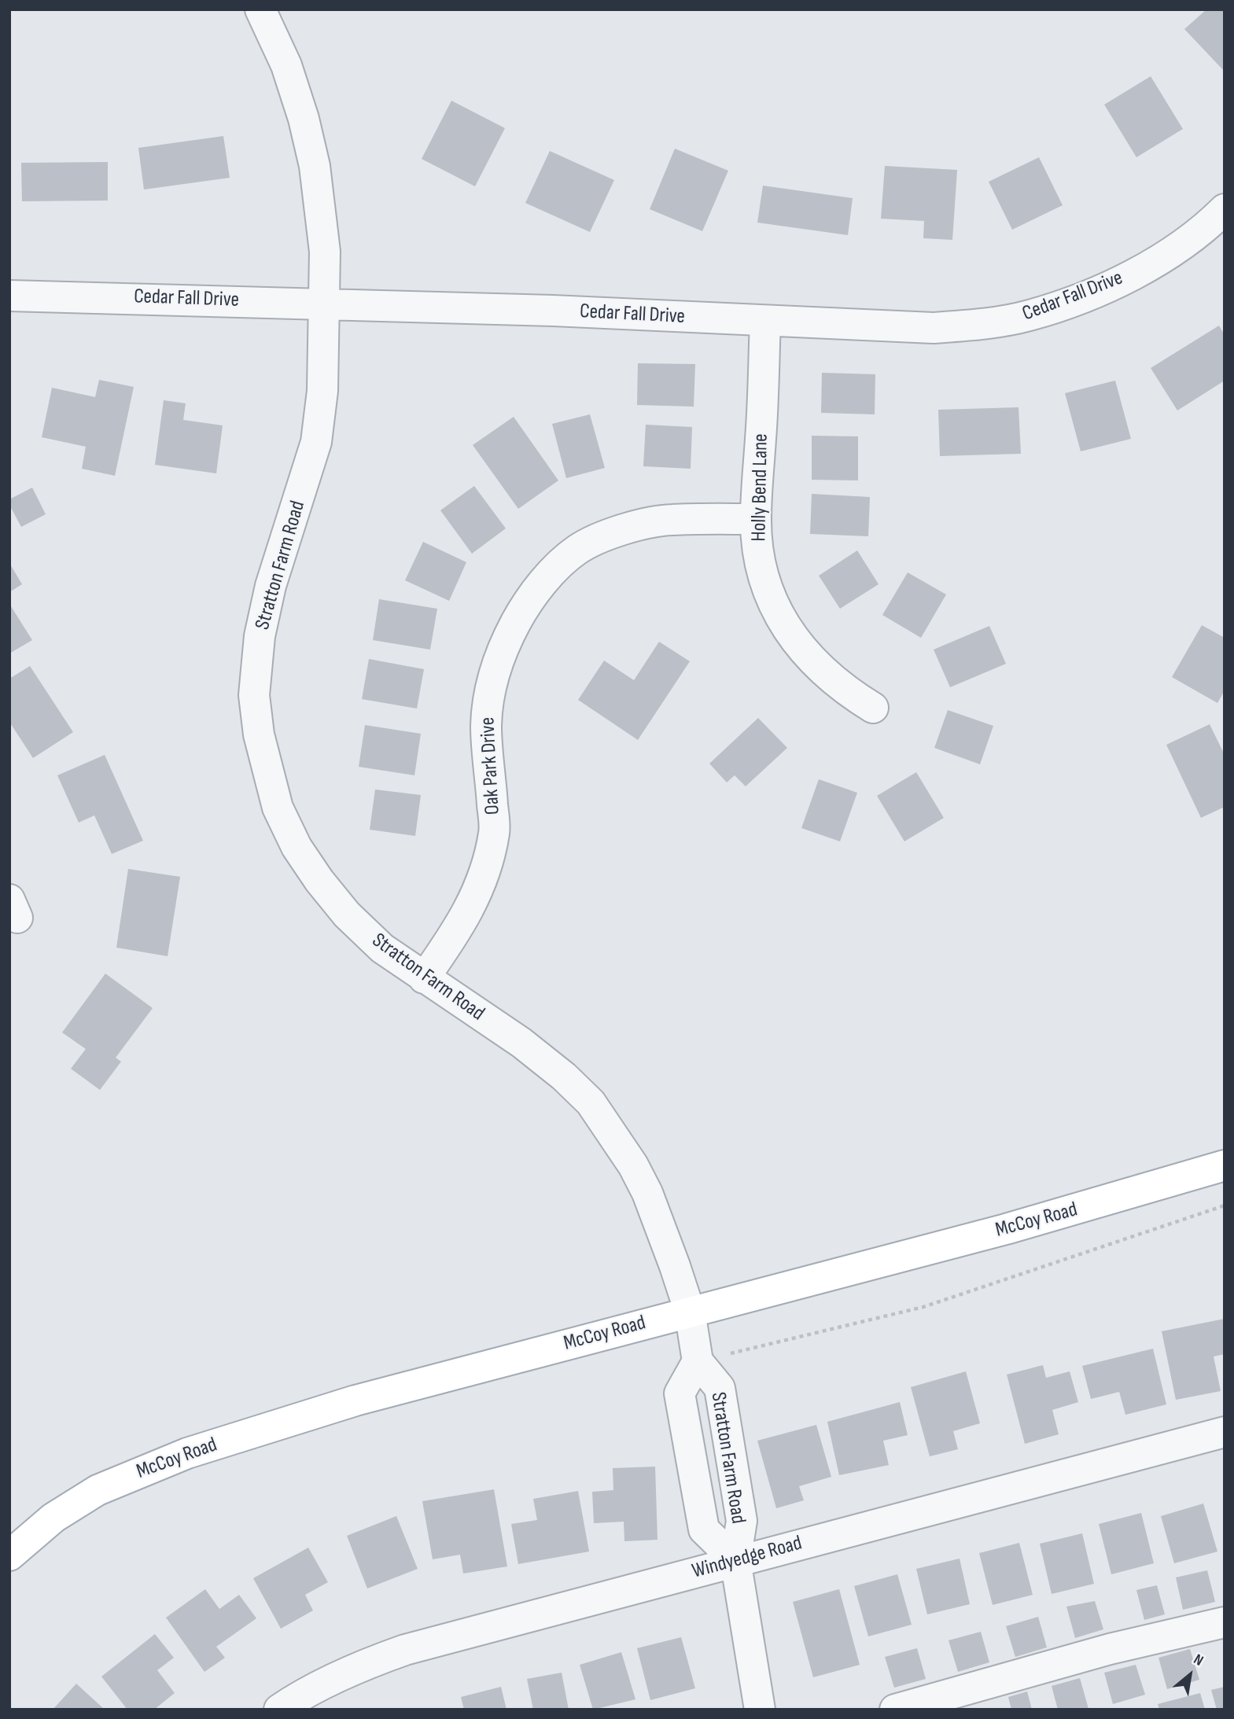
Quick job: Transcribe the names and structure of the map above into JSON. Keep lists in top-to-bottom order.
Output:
{
  "streets": {
    "main road": ["McCoy Road"],
    "street": [
      "Cedar Fall Drive",
      "Holly Bend Lane",
      "Stratton Farm Road",
      "Oak Park Drive",
      "Windyedge Road"
    ]
  },
  "crossings": [
    ["Cedar Fall Drive", "Holly Bend Lane"],
    ["Cedar Fall Drive", "Stratton Farm Road"],
    ["Holly Bend Lane", "Oak Park Drive"],
    ["Stratton Farm Road", "Oak Park Drive"],
    ["Stratton Farm Road", "McCoy Road"],
    ["Stratton Farm Road", "Windyedge Road"]
  ],
  "north": "top right"
}
